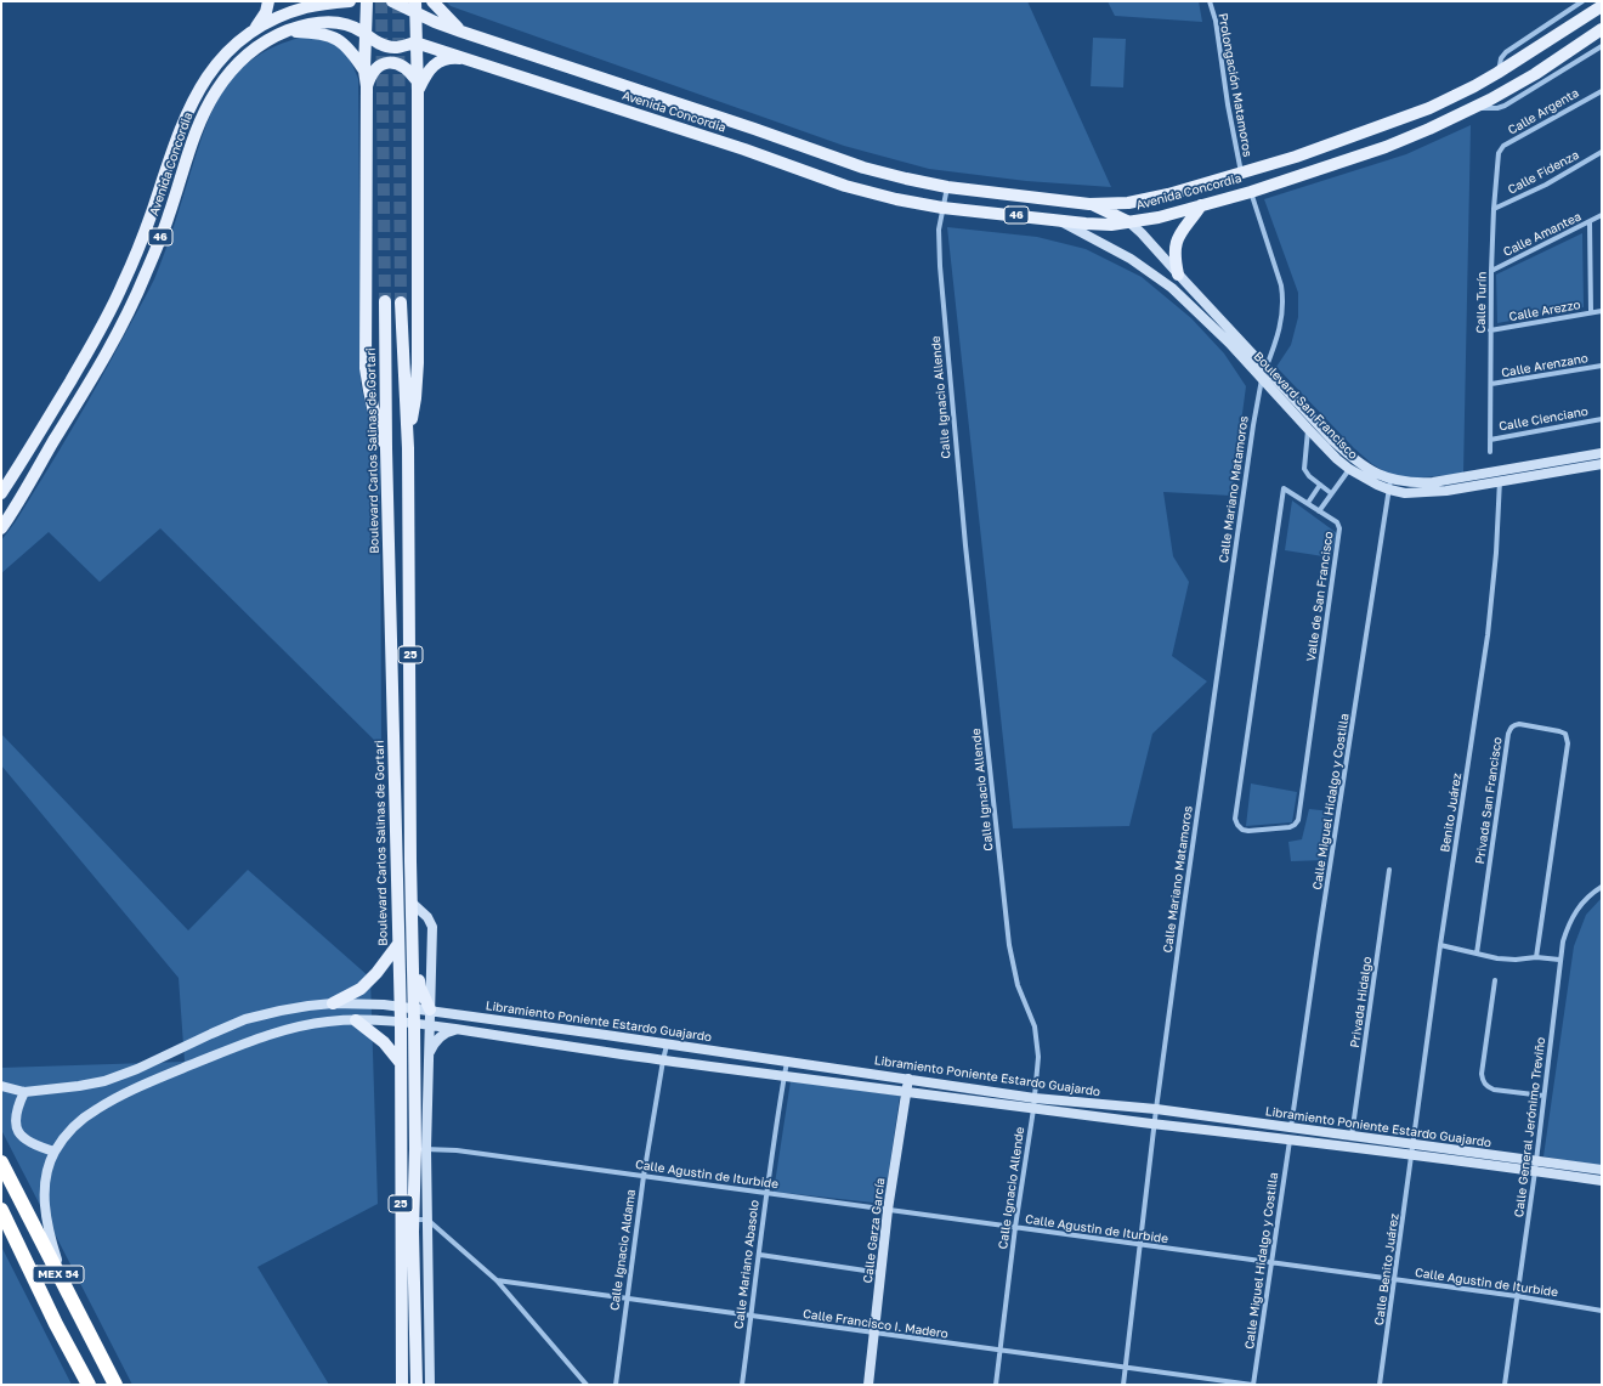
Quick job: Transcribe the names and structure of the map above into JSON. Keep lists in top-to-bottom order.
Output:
{
  "streets": {
    "highway": ["MEX 54"],
    "main road": [
      "Avenida Concordia",
      "46",
      "Boulevard Carlos Salinas de Gortari",
      "25"
    ],
    "street": [
      "Prolongación Matamoros",
      "Calle Argenta",
      "Calle Fidenza",
      "Calle Amantea",
      "Calle Turín",
      "Calle Arezzo",
      "Calle Arenzano",
      "Calle Ignacio Allende",
      "Boulevard San Francisco",
      "Calle Cienciano",
      "Calle Mariano Matamoros",
      "Valle de San Francisco",
      "Privada San Francisco",
      "Calle Miguel Hidalgo y Costilla",
      "Benito Juárez",
      "Privada Hidalgo",
      "Libramiento Poniente Estardo Guajardo",
      "Calle General Jerónimo Treviño",
      "Calle Agustin de Iturbide",
      "Calle Garza García",
      "Calle Ignacio Aldama",
      "Calle Mariano Abasolo",
      "Calle Benito Juárez",
      "Calle Francisco I. Madero"
    ]
  },
  "crossings": [
    ["Prolongación Matamoros", "Avenida Concordia"],
    ["Avenida Concordia", "Calle Ignacio Allende"],
    ["Avenida Concordia", "Boulevard San Francisco"],
    ["Avenida Concordia", "Calle Mariano Matamoros"],
    ["Calle Argenta", "Calle Turín"],
    ["Calle Fidenza", "Calle Turín"],
    ["Calle Amantea", "Calle Turín"],
    ["Calle Turín", "Calle Arezzo"],
    ["Calle Turín", "Calle Arenzano"],
    ["Calle Turín", "Calle Cienciano"],
    ["Calle Ignacio Allende", "Libramiento Poniente Estardo Guajardo"],
    ["Calle Ignacio Allende", "Calle Agustin de Iturbide"],
    ["Calle Ignacio Allende", "Calle Francisco I. Madero"],
    ["Boulevard San Francisco", "Calle Mariano Matamoros"],
    ["Boulevard San Francisco", "Calle Miguel Hidalgo y Costilla"],
    ["Boulevard San Francisco", "Benito Juárez"],
    ["Boulevard Carlos Salinas de Gortari", "Libramiento Poniente Estardo Guajardo"],
    ["Calle Mariano Matamoros", "Libramiento Poniente Estardo Guajardo"],
    ["Calle Mariano Matamoros", "Calle Agustin de Iturbide"],
    ["Calle Mariano Matamoros", "Calle Francisco I. Madero"],
    ["25", "Libramiento Poniente Estardo Guajardo"],
    ["25", "Calle Agustin de Iturbide"],
    ["Calle Miguel Hidalgo y Costilla", "Libramiento Poniente Estardo Guajardo"],
    ["Calle Miguel Hidalgo y Costilla", "Calle Agustin de Iturbide"],
    ["Calle Miguel Hidalgo y Costilla", "Calle Francisco I. Madero"],
    ["Benito Juárez", "Libramiento Poniente Estardo Guajardo"],
    ["Benito Juárez", "Calle Benito Juárez"],
    ["Privada Hidalgo", "Libramiento Poniente Estardo Guajardo"],
    ["Libramiento Poniente Estardo Guajardo", "Calle General Jerónimo Treviño"],
    ["Libramiento Poniente Estardo Guajardo", "Calle Garza García"],
    ["Libramiento Poniente Estardo Guajardo", "Calle Ignacio Aldama"],
    ["Libramiento Poniente Estardo Guajardo", "Calle Mariano Abasolo"],
    ["Libramiento Poniente Estardo Guajardo", "Calle Benito Juárez"],
    ["Libramiento Poniente Estardo Guajardo", "MEX 54"],
    ["Calle General Jerónimo Treviño", "Calle Agustin de Iturbide"],
    ["Calle Agustin de Iturbide", "Calle Garza García"],
    ["Calle Agustin de Iturbide", "Calle Ignacio Aldama"],
    ["Calle Agustin de Iturbide", "Calle Mariano Abasolo"],
    ["Calle Agustin de Iturbide", "Calle Benito Juárez"],
    ["Calle Garza García", "Calle Francisco I. Madero"],
    ["Calle Ignacio Aldama", "Calle Francisco I. Madero"],
    ["Calle Mariano Abasolo", "Calle Francisco I. Madero"]
  ]
}
